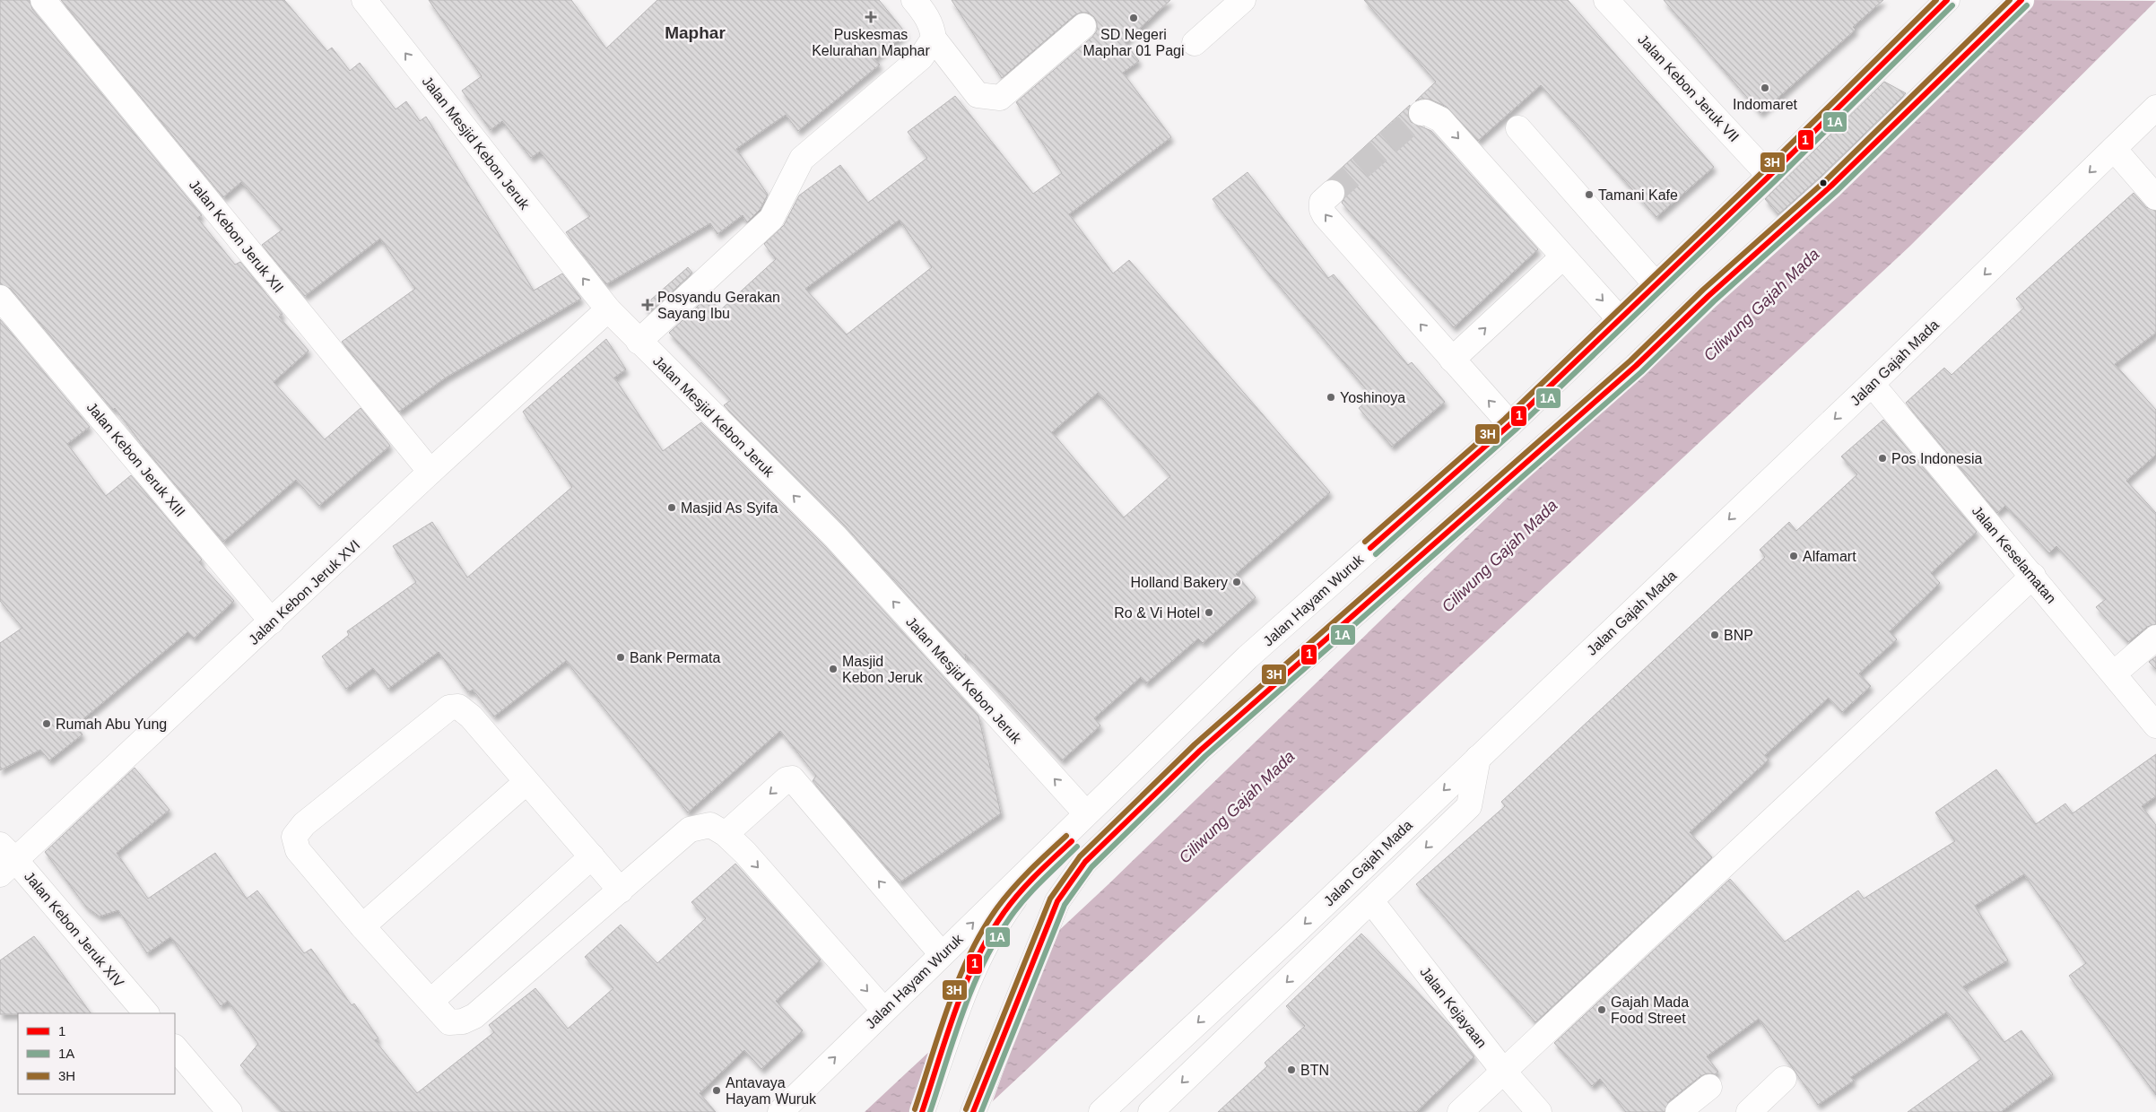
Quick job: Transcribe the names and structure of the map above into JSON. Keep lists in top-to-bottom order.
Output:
{
  "streets": {
    "main road": [
      "Jalan Kebon Jeruk VII",
      "Jalan Mesjid Kebon Jeruk",
      "Jalan Kebon Jeruk XII",
      "Jalan Gajah Mada",
      "Jalan Kebon Jeruk XIII",
      "Jalan Keselamatan",
      "Jalan Kebon Jeruk XVI",
      "Jalan Hayam Wuruk",
      "Jalan Kebon Jeruk XIV",
      "Jalan Kejayaan"
    ]
  },
  "crossings": [
    ["Jalan Kebon Jeruk VII", "Jalan Hayam Wuruk"],
    ["Jalan Mesjid Kebon Jeruk", "Jalan Kebon Jeruk XVI"],
    ["Jalan Mesjid Kebon Jeruk", "Jalan Hayam Wuruk"],
    ["Jalan Kebon Jeruk XII", "Jalan Kebon Jeruk XVI"],
    ["Jalan Gajah Mada", "Jalan Keselamatan"],
    ["Jalan Kebon Jeruk XIII", "Jalan Kebon Jeruk XVI"],
    ["Jalan Kebon Jeruk XVI", "Jalan Kebon Jeruk XIV"]
  ],
  "one_way": ["Jalan Mesjid Kebon Jeruk"],
  "districts": ["Maphar"],
  "water": ["Ciliwung Gajah Mada"],
  "places": {
    "health": ["Puskesmas Kelurahan Maphar", "Posyandu Gerakan Sayang Ibu"],
    "other": [
      "SD Negeri Maphar 01 Pagi",
      "Indomaret",
      "Tamani Kafe",
      "Yoshinoya",
      "Pos Indonesia",
      "Masjid As Syifa",
      "Alfamart",
      "Holland Bakery",
      "Ro & Vi Hotel",
      "BNP",
      "Bank Permata",
      "Masjid Kebon Jeruk",
      "Rumah Abu Yung",
      "Gajah Mada Food Street",
      "BTN",
      "Antavaya Hayam Wuruk"
    ]
  },
  "lines": ["transit line 1", "transit line 3H", "transit line 1A"],
  "legend": ["1", "1A", "3H"]
}
